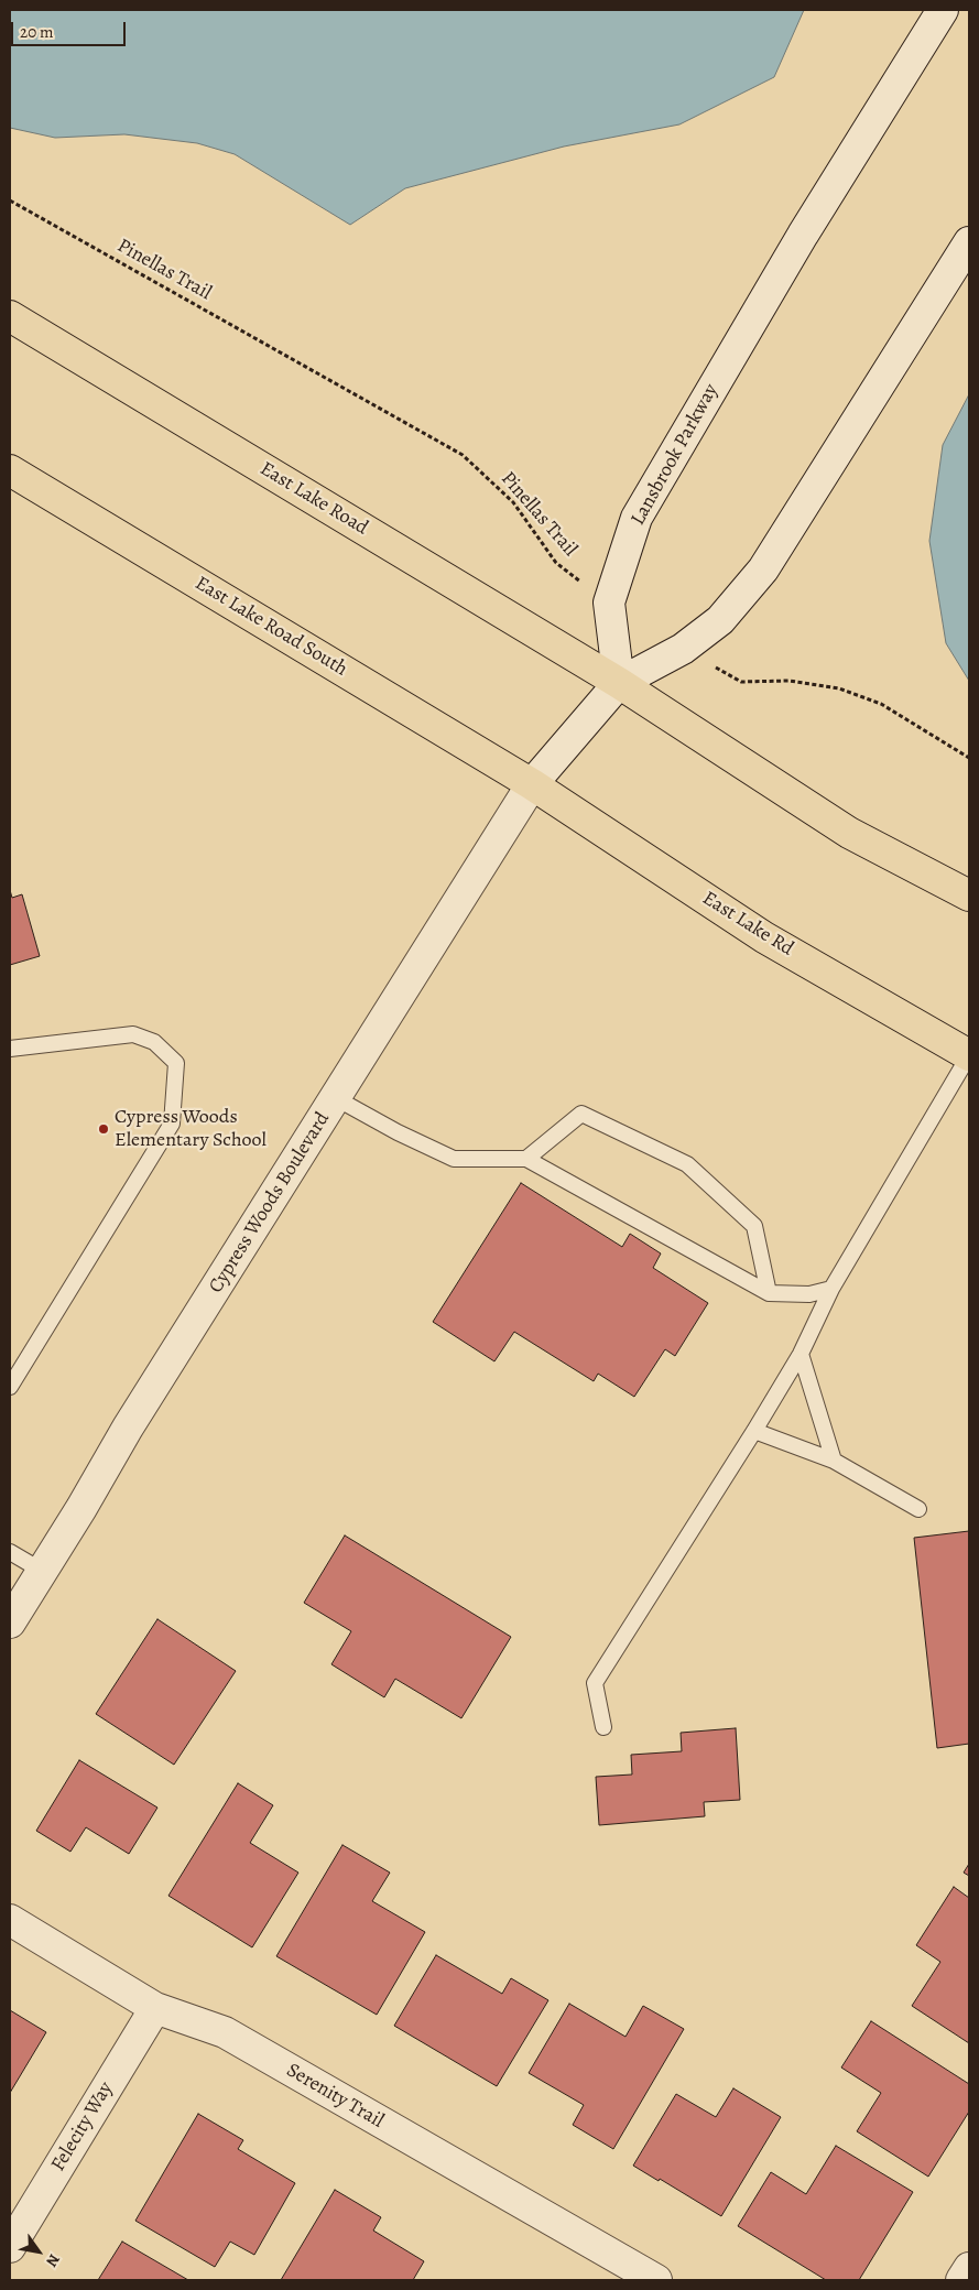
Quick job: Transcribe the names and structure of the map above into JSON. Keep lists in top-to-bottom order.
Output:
{
  "streets": {
    "main road": ["East Lake Road", "East Lake Road South", "East Lake Rd"],
    "street": [
      "Lansbrook Parkway",
      "Cypress Woods Boulevard",
      "Serenity Trail",
      "Felecity Way"
    ],
    "path": ["Pinellas Trail"]
  },
  "crossings": [
    ["Pinellas Trail", "Lansbrook Parkway"],
    ["Lansbrook Parkway", "East Lake Road"],
    ["Lansbrook Parkway", "Cypress Woods Boulevard"],
    ["East Lake Road", "Cypress Woods Boulevard"],
    ["East Lake Road South", "East Lake Rd"],
    ["East Lake Road South", "Cypress Woods Boulevard"],
    ["East Lake Rd", "Cypress Woods Boulevard"],
    ["Serenity Trail", "Felecity Way"]
  ],
  "places": ["Cypress Woods Elementary School"],
  "scale_bar": "20 m",
  "north": "bottom right"
}
